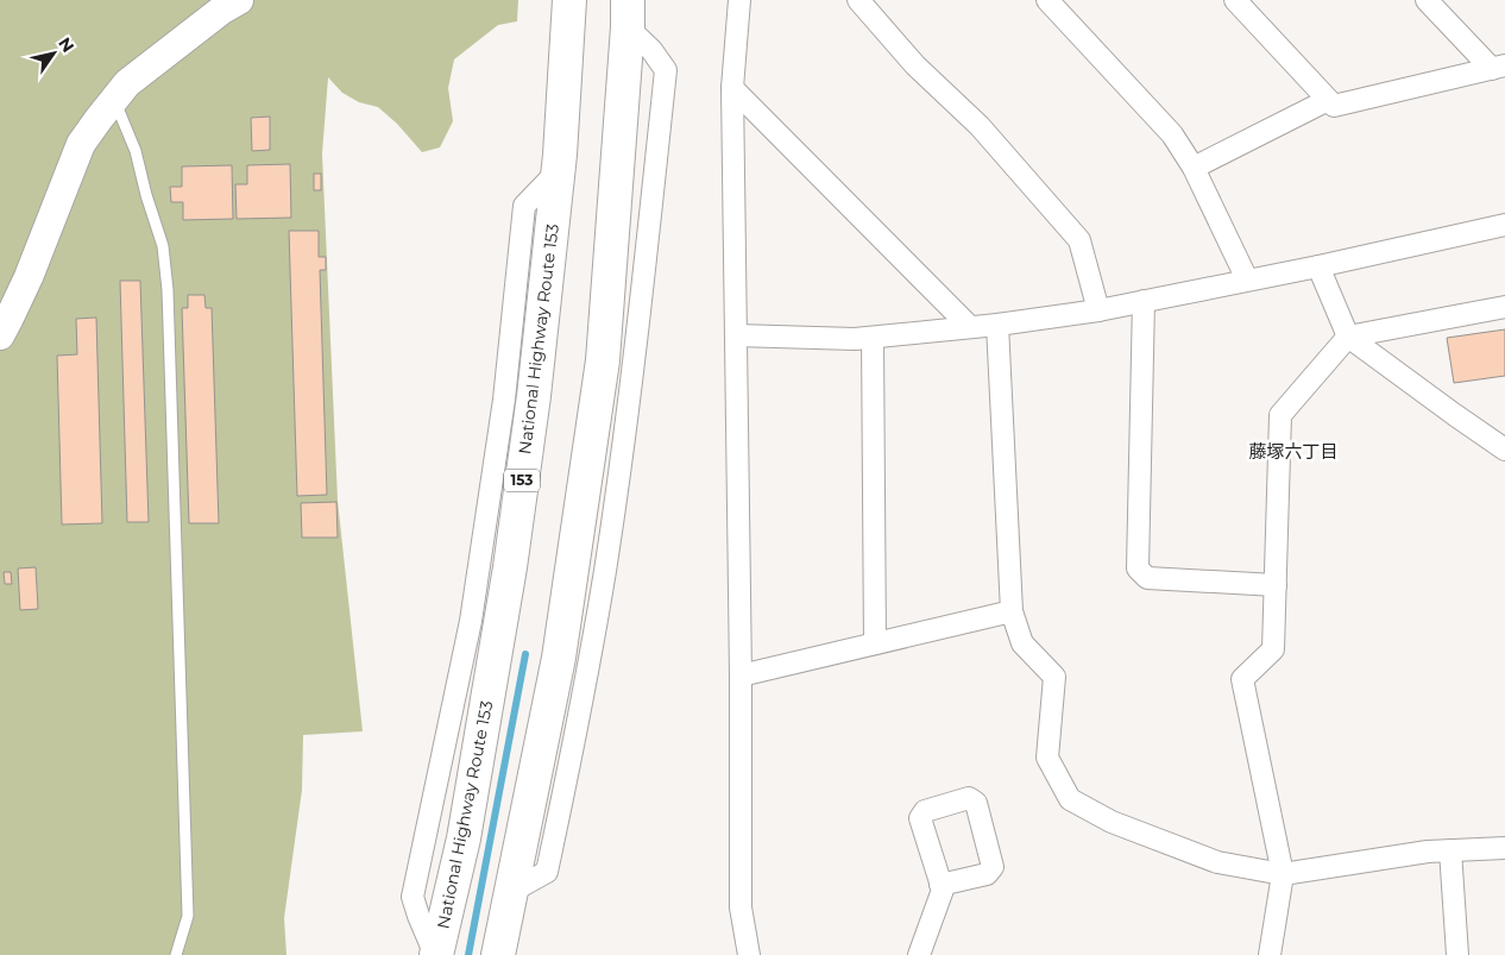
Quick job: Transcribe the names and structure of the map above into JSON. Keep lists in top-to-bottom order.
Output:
{
  "streets": {
    "highway": ["National Highway Route 153", "153"]
  },
  "districts": ["藤塚六丁目"],
  "north": "top right"
}
